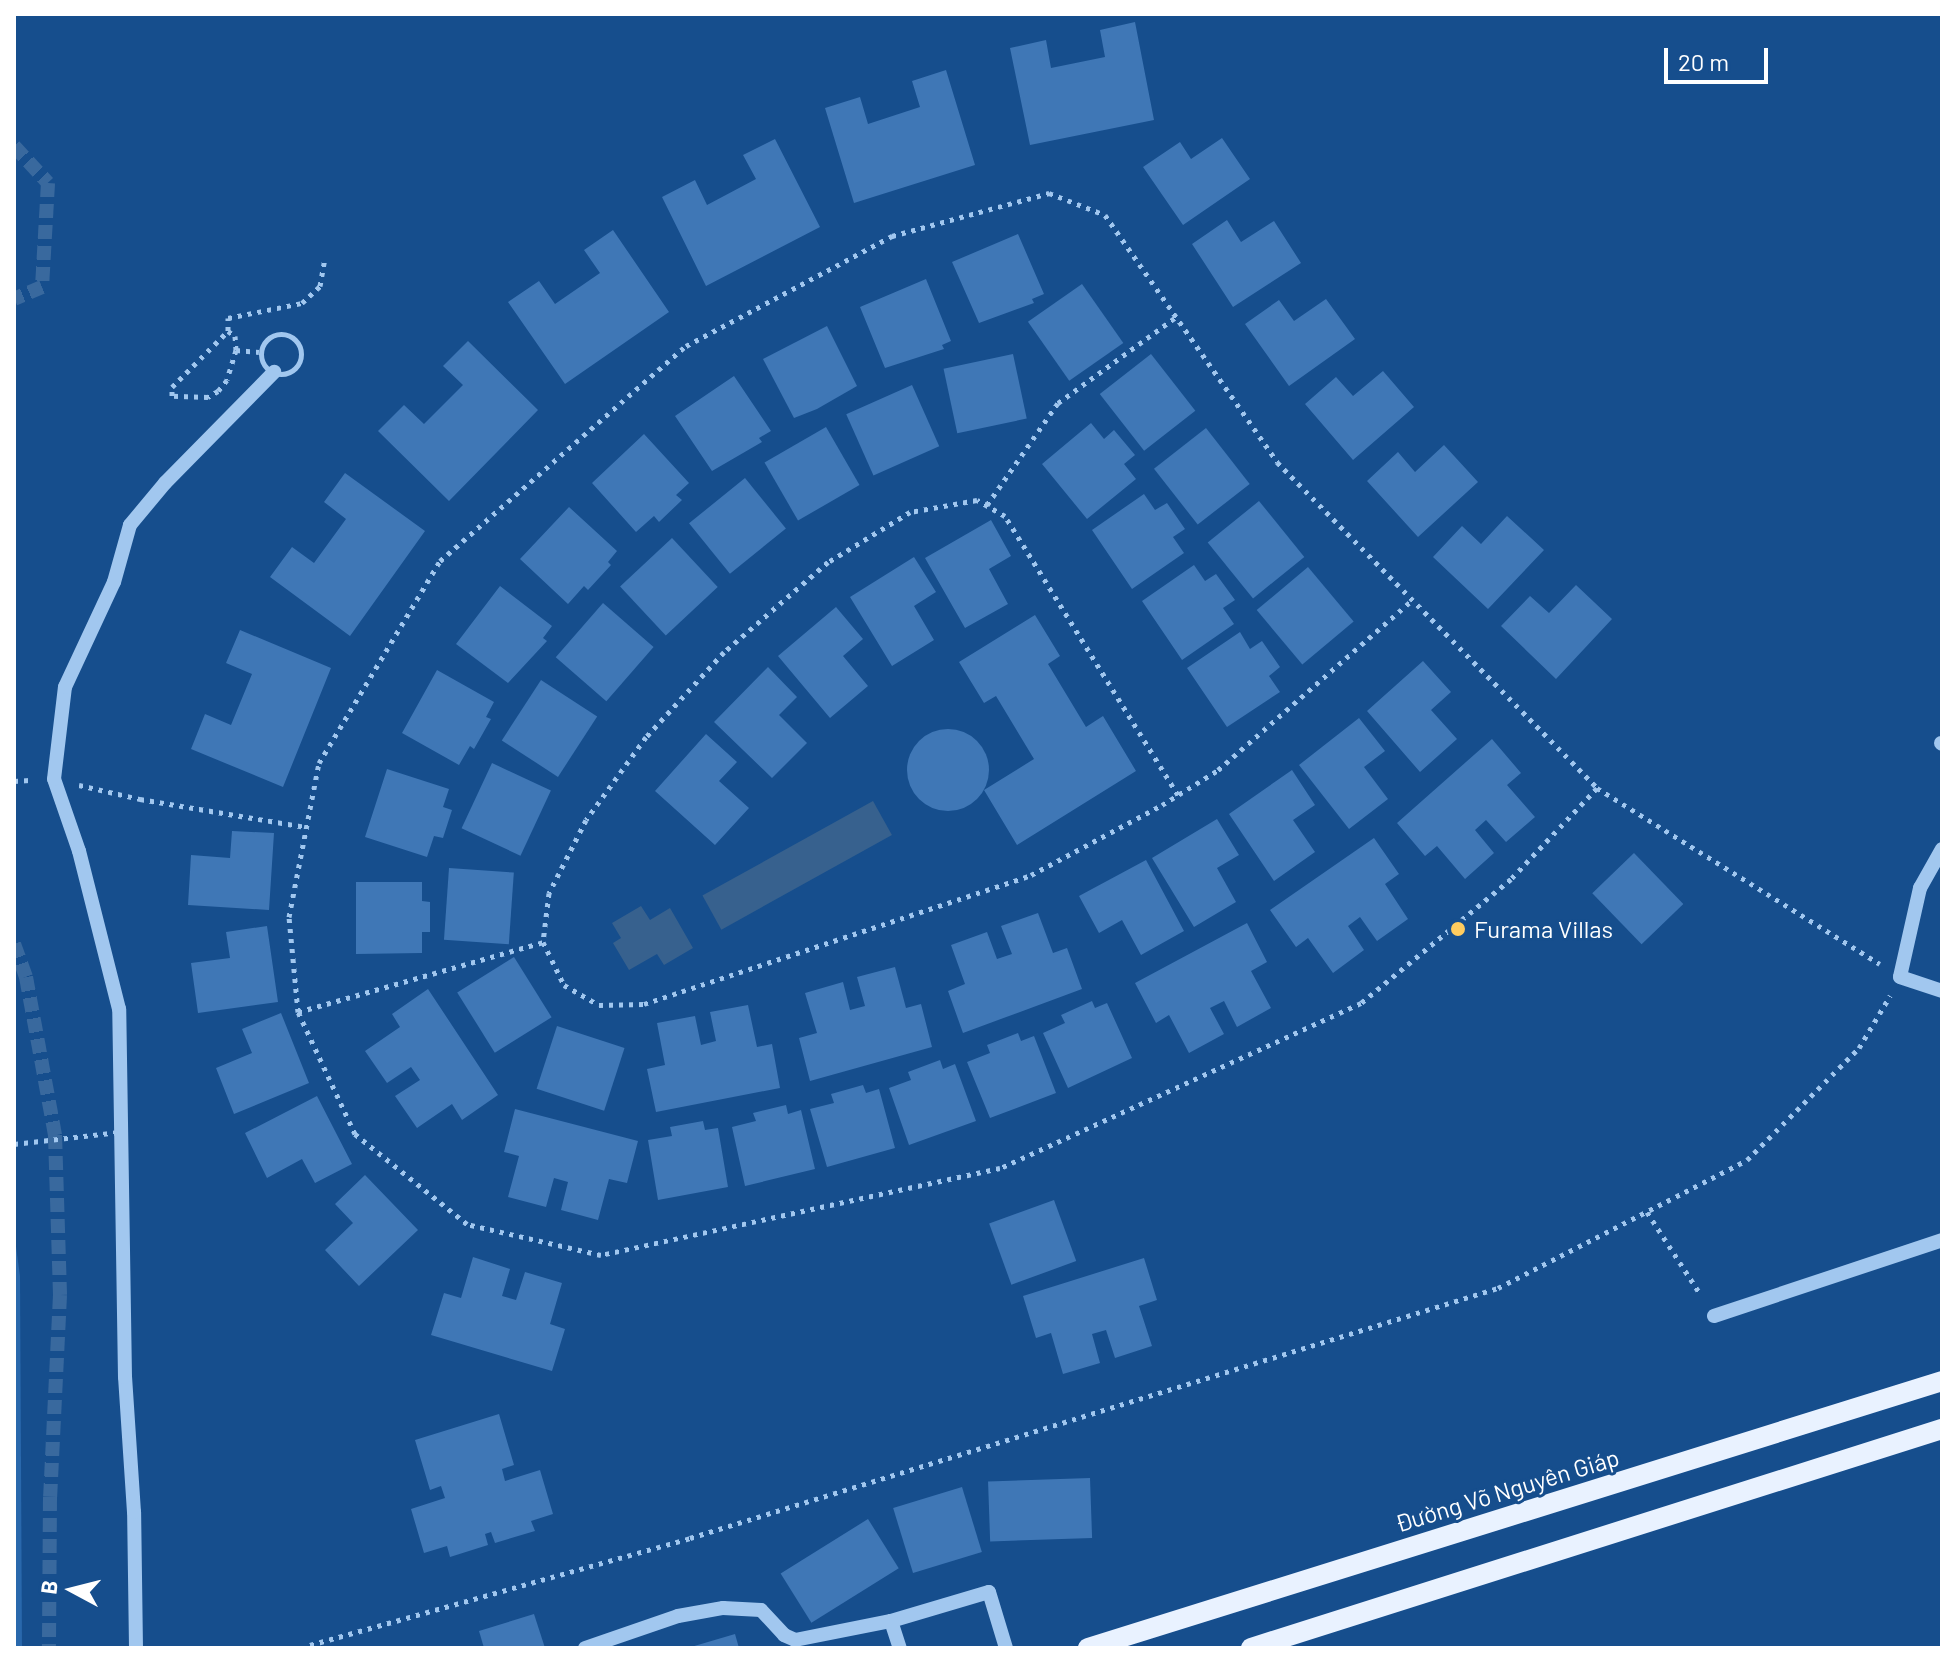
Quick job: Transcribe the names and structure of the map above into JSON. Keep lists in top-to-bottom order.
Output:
{
  "streets": {
    "main road": ["Đường Võ Nguyên Giáp"]
  },
  "places": ["Furama Villas"],
  "scale_bar": "20 m",
  "north": "left"
}
